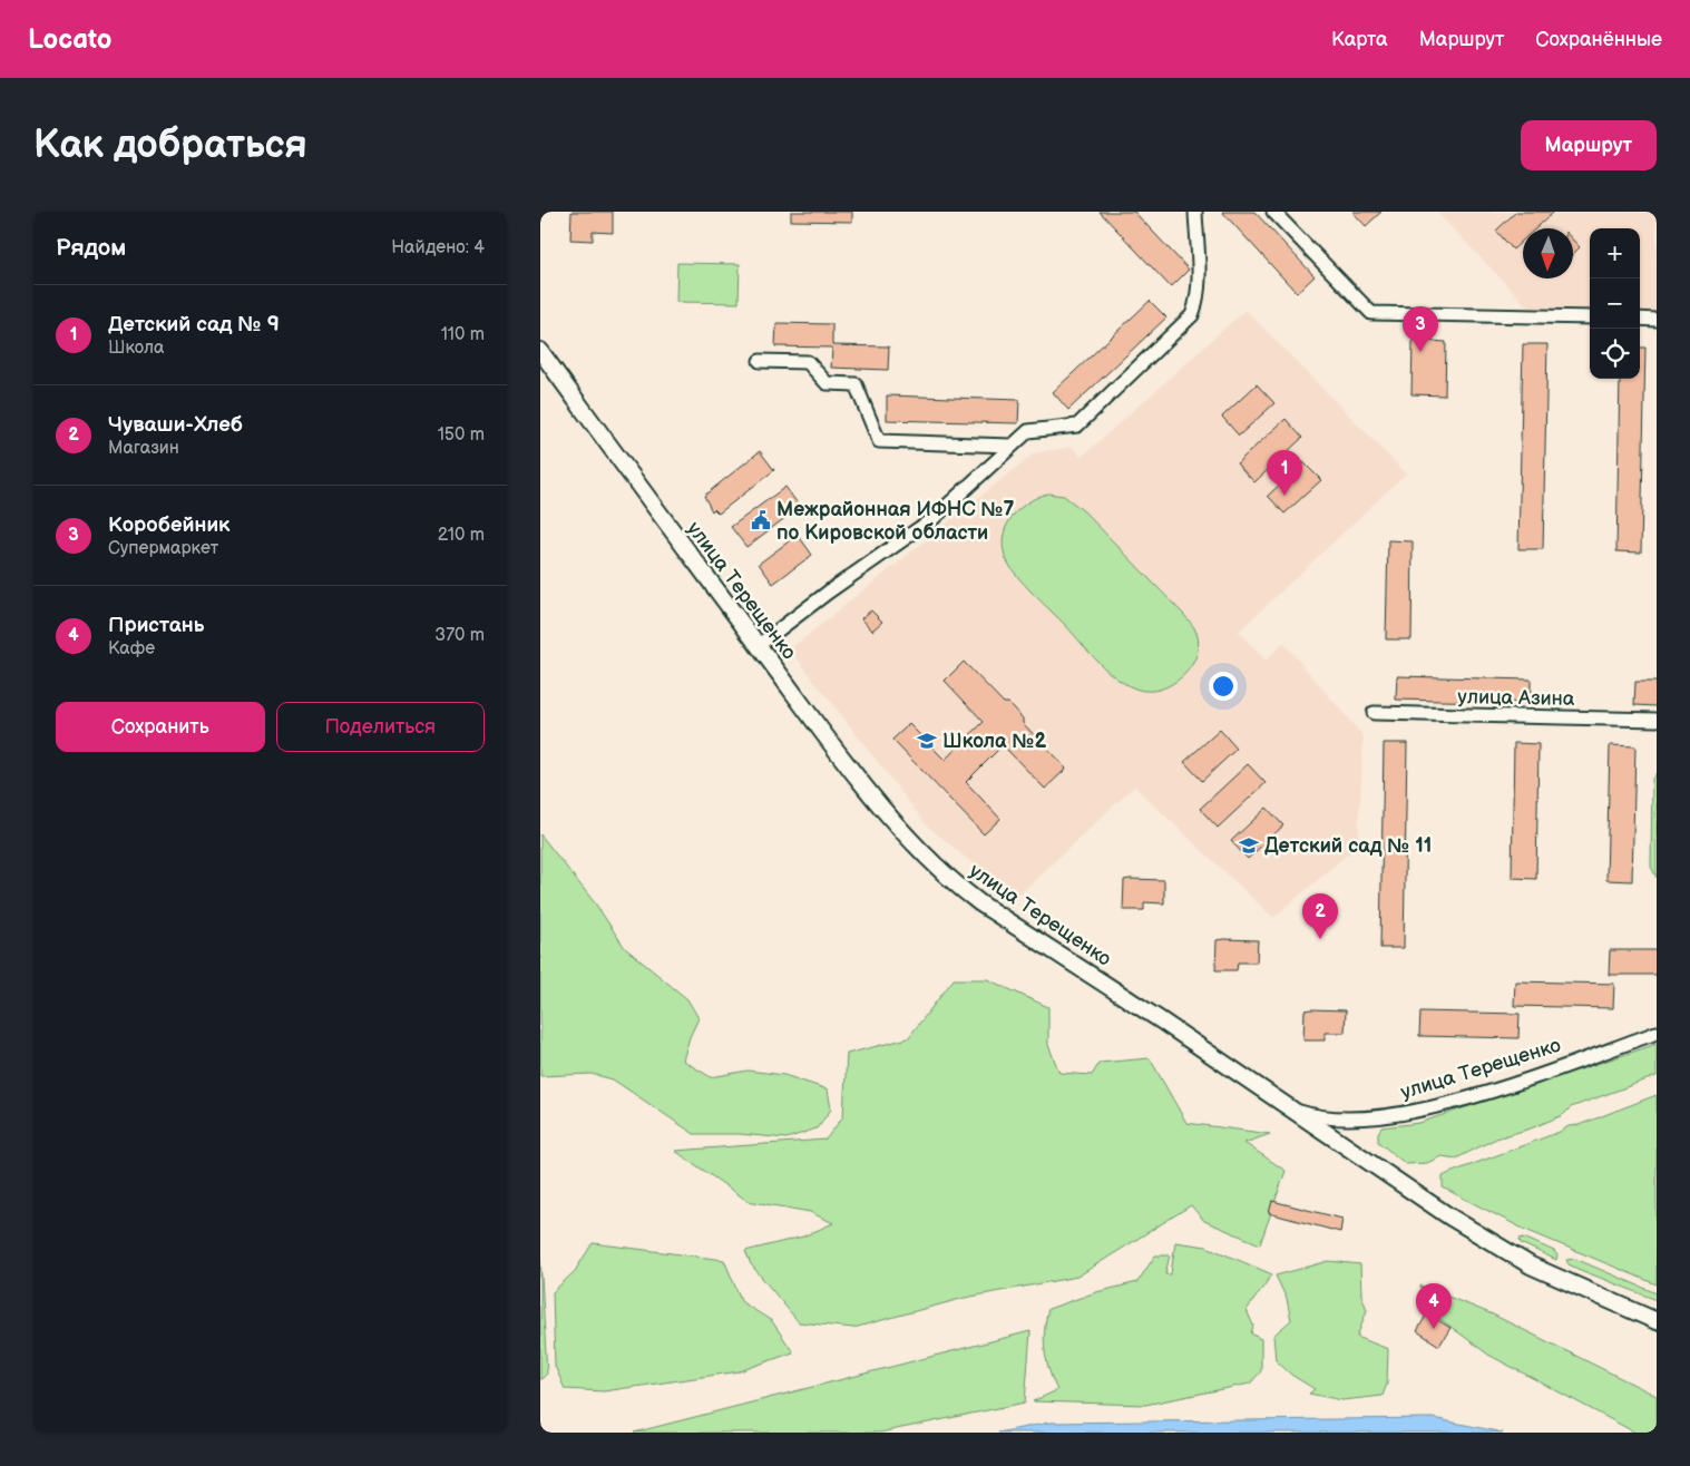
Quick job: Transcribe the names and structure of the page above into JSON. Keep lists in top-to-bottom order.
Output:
{
  "streets": {
    "street": ["улица Терещенко", "улица Азина"]
  },
  "places": {
    "public building": ["Межрайонная ИФНС №7 по Кировской области"],
    "school or university": ["Школа №2", "Детский сад № 11"]
  },
  "north": "bottom",
  "page": {
    "header": "Locato",
    "nav": ["Карта", "Маршрут", "Сохранённые"],
    "buttons": [
      "Маршрут",
      ["Сохранить", "Поделиться"]
    ],
    "title": "Как добраться",
    "heading": ["Рядом", "Найдено: 4"],
    "map_buttons": ["+", "−"],
    "list": [
      {
        "mark": "1",
        "name": "Детский сад № 9",
        "note": "Школа",
        "value": "110 m"
      },
      {
        "mark": "2",
        "name": "Чуваши-Хлеб",
        "note": "Магазин",
        "value": "150 m"
      },
      {
        "mark": "3",
        "name": "Коробейник",
        "note": "Супермаркет",
        "value": "210 m"
      },
      {
        "mark": "4",
        "name": "Пристань",
        "note": "Кафе",
        "value": "370 m"
      }
    ],
    "pins": [
      "3",
      "1",
      "2",
      "4"
    ]
  }
}
